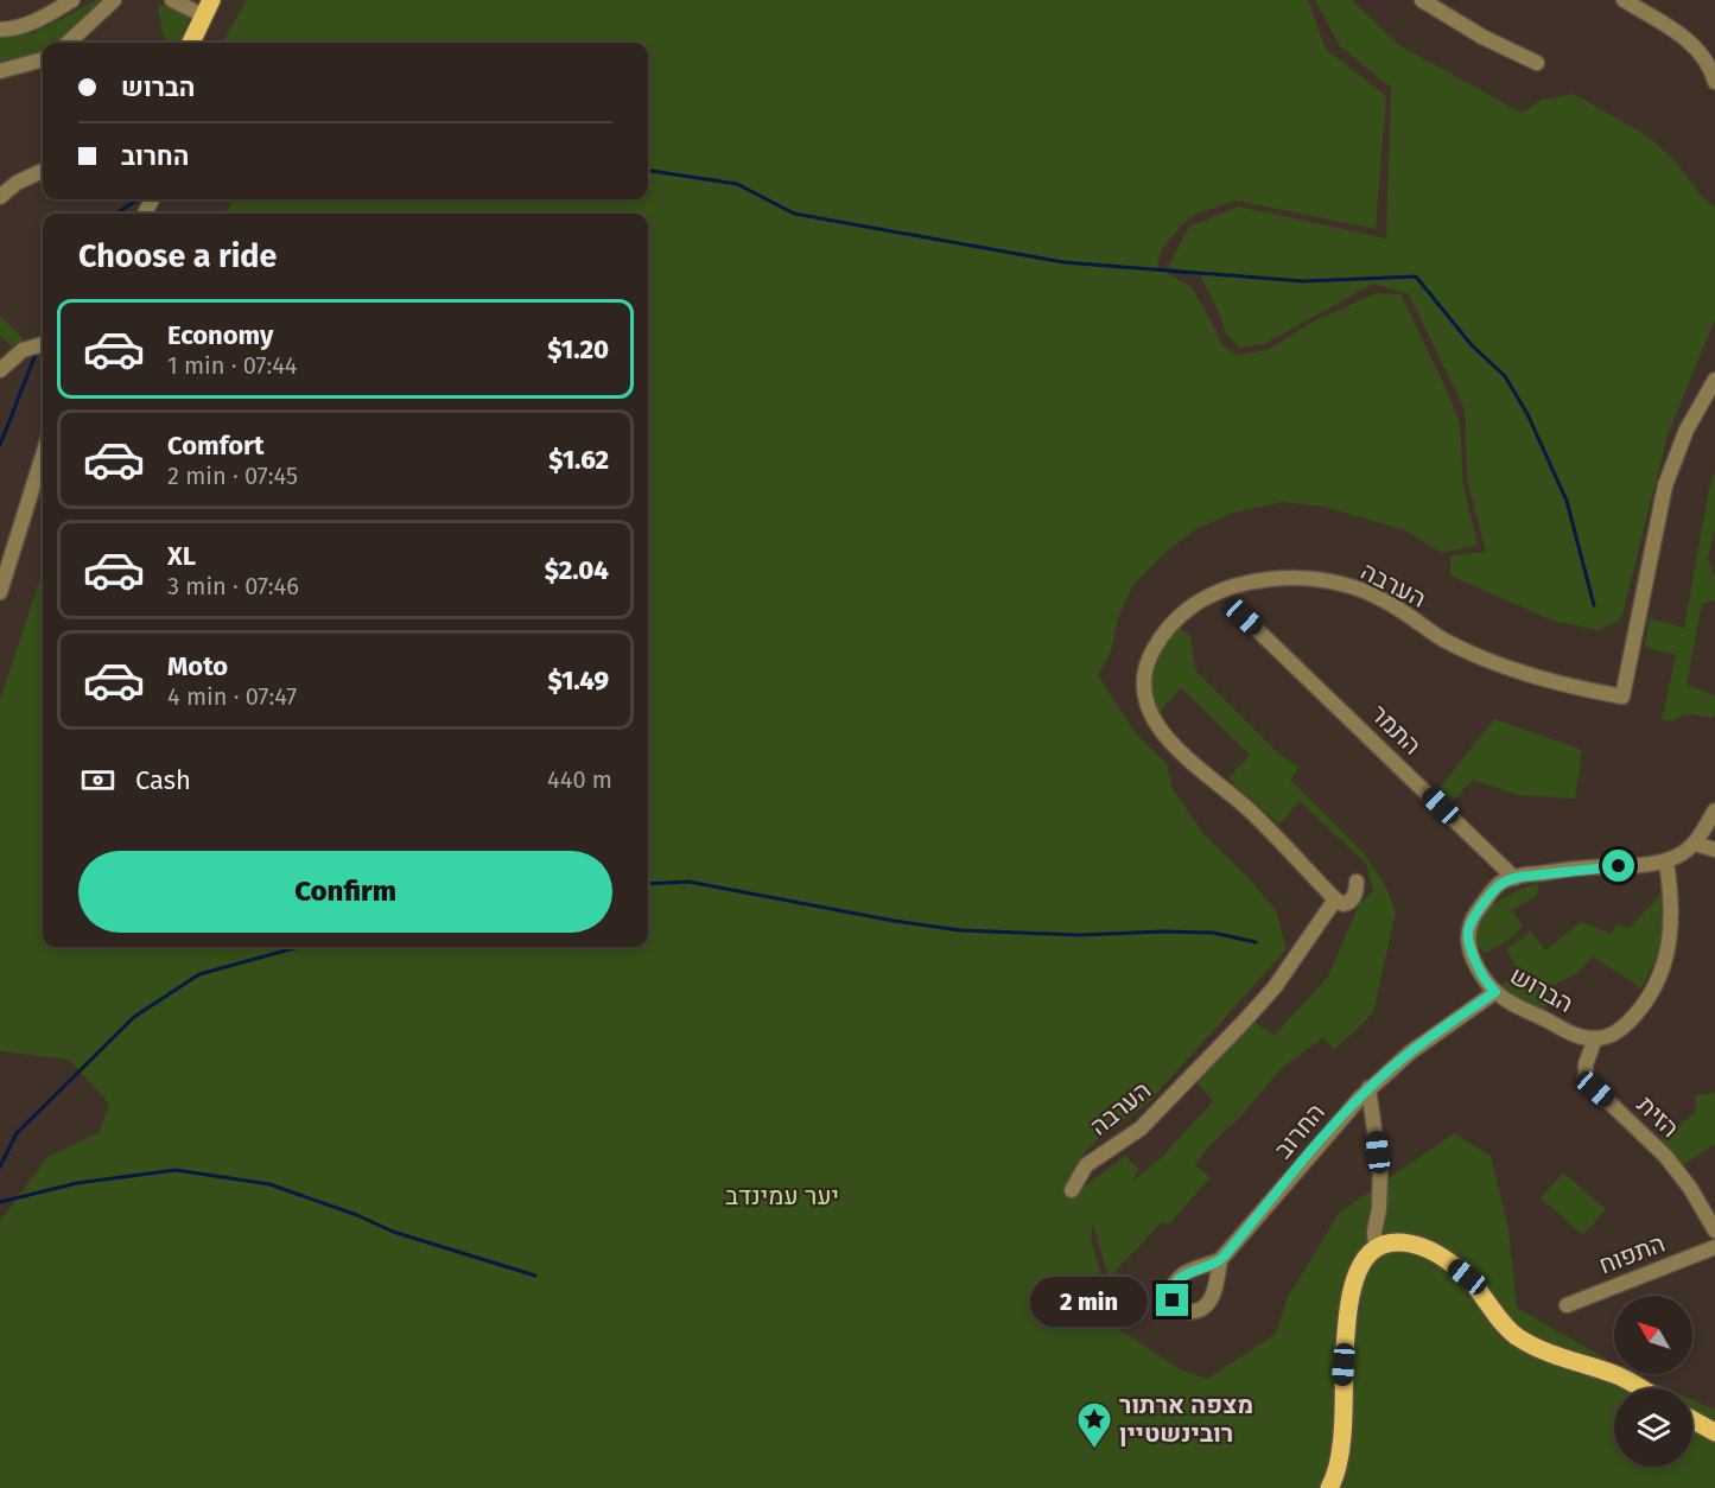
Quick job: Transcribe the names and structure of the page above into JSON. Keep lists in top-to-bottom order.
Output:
{
  "streets": {
    "street": [
      "הערבה",
      "התמר",
      "הברוש",
      "הזית",
      "החרוב",
      "התפוח"
    ]
  },
  "crossings": [
    ["התמר", "הברוש"],
    ["התמר", "הזית"],
    ["התמר", "החרוב"],
    ["הברוש", "הזית"],
    ["הברוש", "החרוב"],
    ["הזית", "החרוב"]
  ],
  "parks": ["יער עמינדב"],
  "places": {
    "place": ["מצפה ארתור רובינשטיין"]
  },
  "north": "top left",
  "page": {
    "banner": ["הברוש", "החרוב"],
    "heading": "Choose a ride",
    "list": [
      {
        "name": "Economy",
        "note": "1 min · 07:44",
        "value": "$1.20"
      },
      {
        "name": "Comfort",
        "note": "2 min · 07:45",
        "value": "$1.62"
      },
      {
        "name": "XL",
        "note": "3 min · 07:46",
        "value": "$2.04"
      },
      {
        "name": "Moto",
        "note": "4 min · 07:47",
        "value": "$1.49"
      }
    ],
    "pay": ["Cash", "440 m"],
    "buttons": "Confirm",
    "bubble": "2 min"
  }
}
